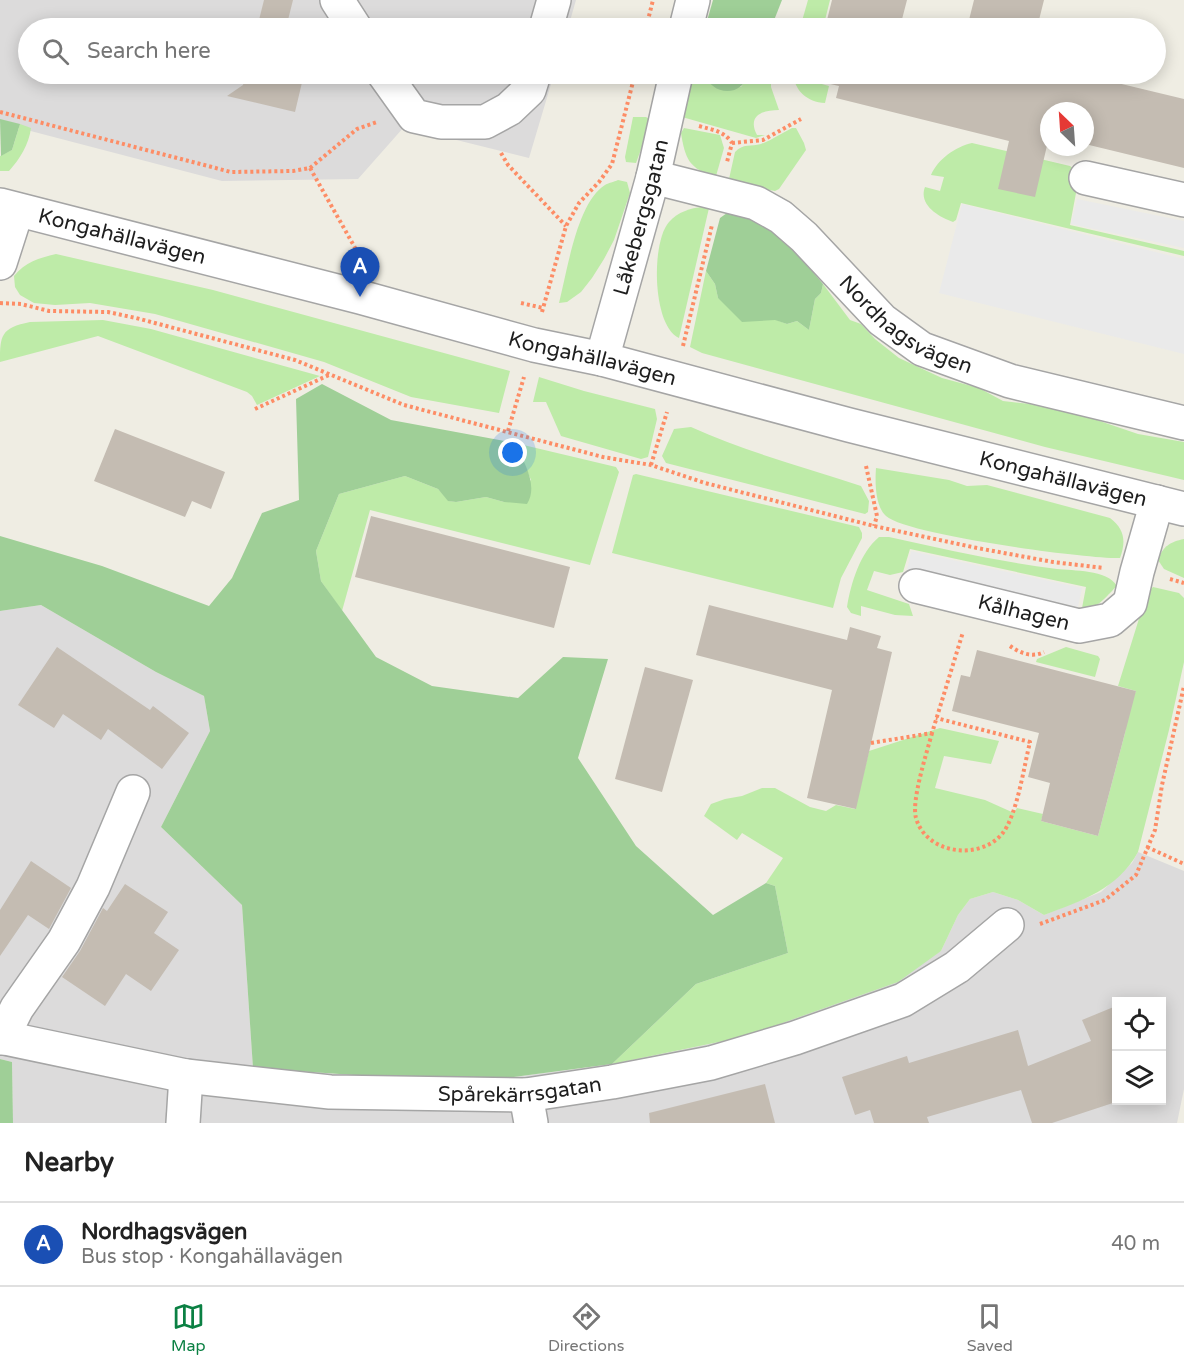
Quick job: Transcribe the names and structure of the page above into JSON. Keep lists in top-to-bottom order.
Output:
{
  "streets": {
    "street": [
      "Låkebergsgatan",
      "Kongahällavägen",
      "Nordhagsvägen",
      "Kålhagen",
      "Spårekärrsgatan"
    ]
  },
  "crossings": [
    ["Låkebergsgatan", "Kongahällavägen"],
    ["Låkebergsgatan", "Nordhagsvägen"],
    ["Kongahällavägen", "Kålhagen"]
  ],
  "north": "top left",
  "page": {
    "search": "Search here",
    "pins": "A",
    "heading": "Nearby",
    "list": [
      {
        "mark": "A",
        "name": "Nordhagsvägen",
        "note": "Bus stop · Kongahällavägen",
        "value": "40 m"
      }
    ],
    "nav": ["Map", "Directions", "Saved"]
  }
}
